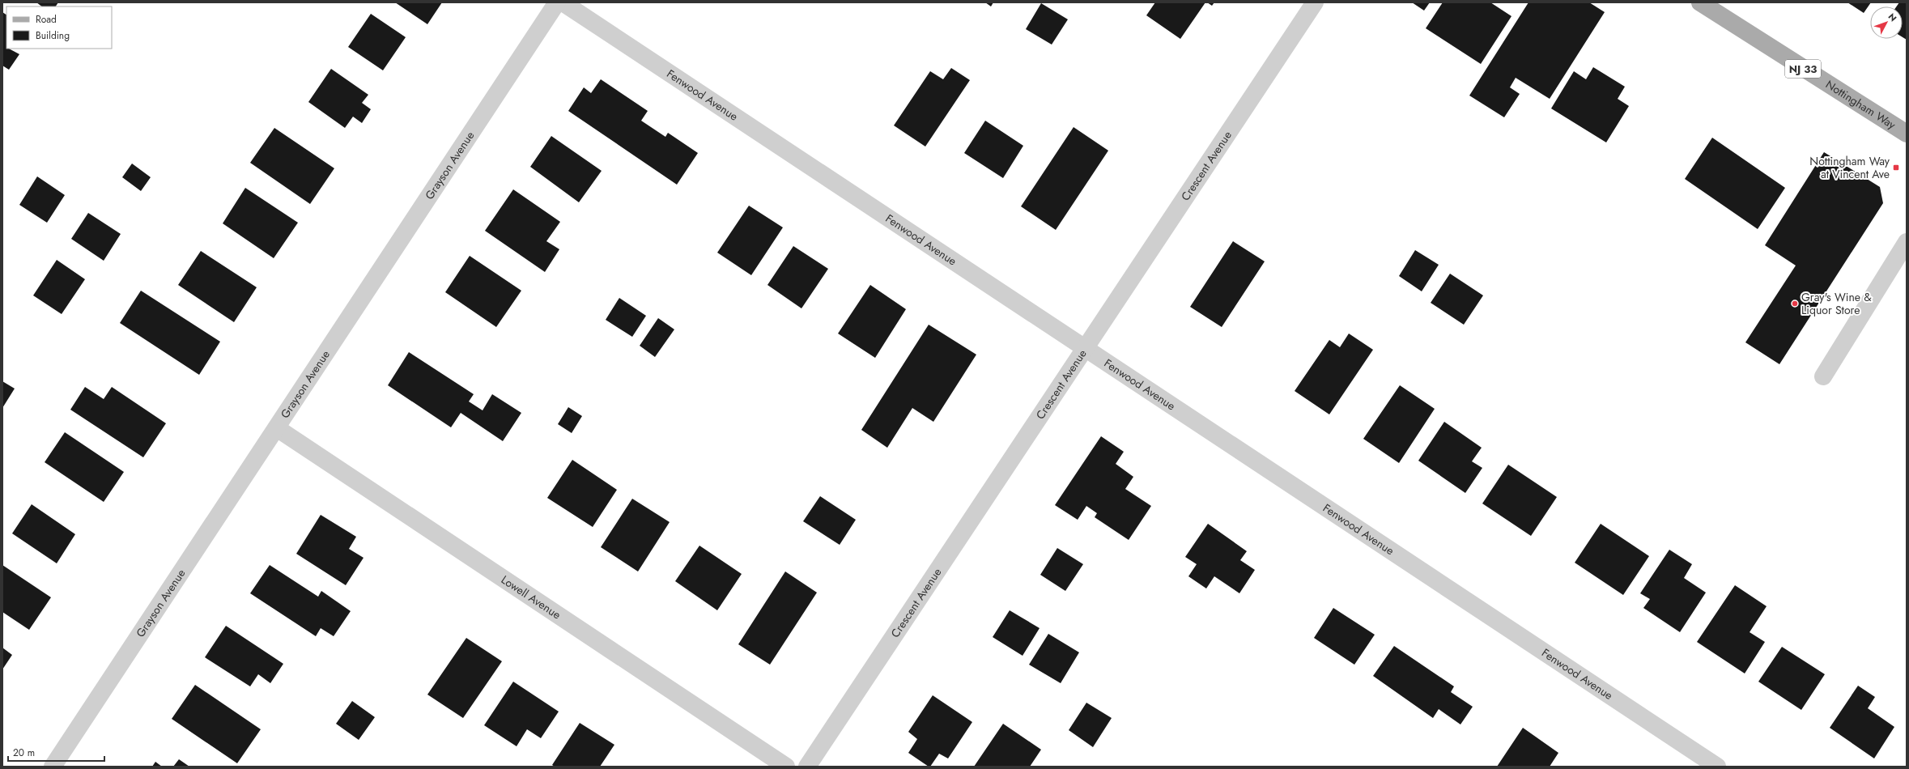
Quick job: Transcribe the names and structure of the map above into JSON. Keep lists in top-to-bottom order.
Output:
{
  "streets": {
    "main road": ["NJ 33", "Nottingham Way"],
    "street": [
      "Fenwood Avenue",
      "Grayson Avenue",
      "Crescent Avenue",
      "Lowell Avenue"
    ]
  },
  "crossings": [
    ["Fenwood Avenue", "Crescent Avenue"],
    ["Grayson Avenue", "Lowell Avenue"]
  ],
  "places": {
    "transit": ["Nottingham Way at Vincent Ave"],
    "other": ["Gray's Wine & Liquor Store"]
  },
  "legend": ["Road", "Building"],
  "scale_bar": "20 m",
  "north": "top right"
}
